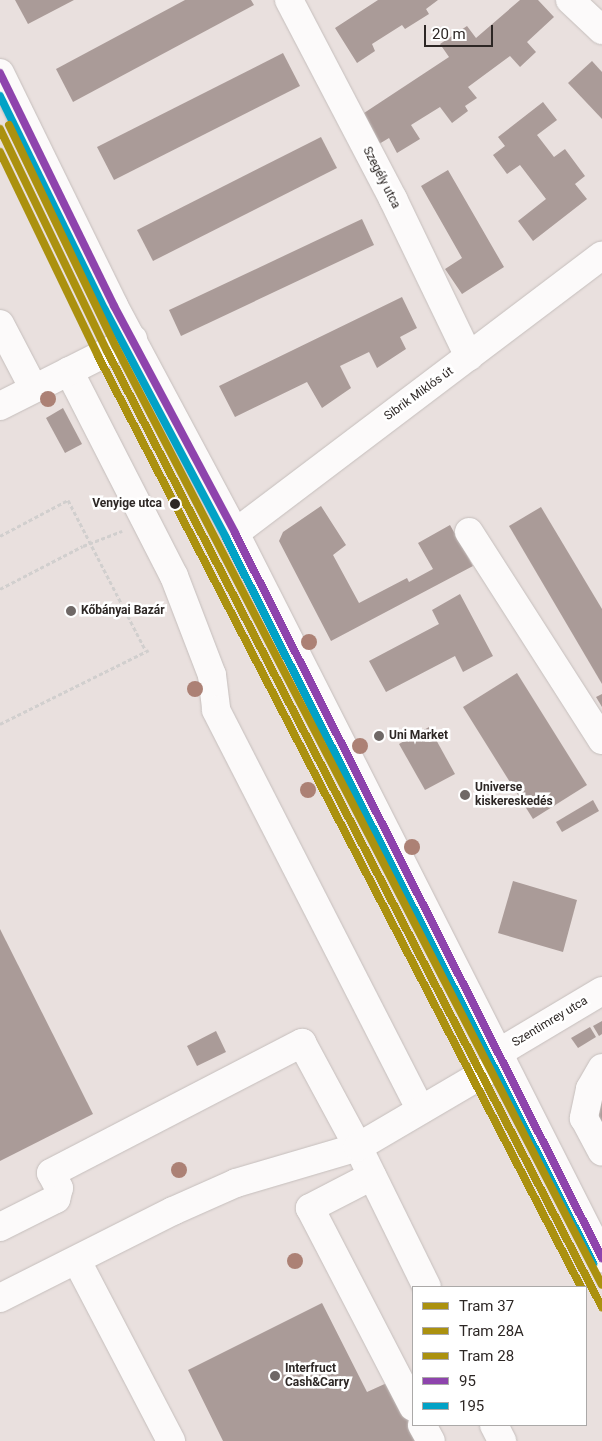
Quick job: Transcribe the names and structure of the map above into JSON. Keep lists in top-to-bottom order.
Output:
{
  "streets": {
    "street": ["Szegély utca", "Sibrik Miklós út", "Szentimrey utca"]
  },
  "crossings": [
    ["Szegély utca", "Sibrik Miklós út"]
  ],
  "places": [
    "Venyige utca",
    "Kőbányai Bazár",
    "Uni Market",
    "Universe kiskereskedés",
    "Interfruct Cash&Carry"
  ],
  "lines": [
    "transit line 95",
    "transit line 195",
    "tram line 28",
    "tram line 37",
    "tram line 28A"
  ],
  "legend": [
    "Tram 37",
    "Tram 28A",
    "Tram 28",
    "95",
    "195"
  ],
  "scale_bar": "20 m"
}
